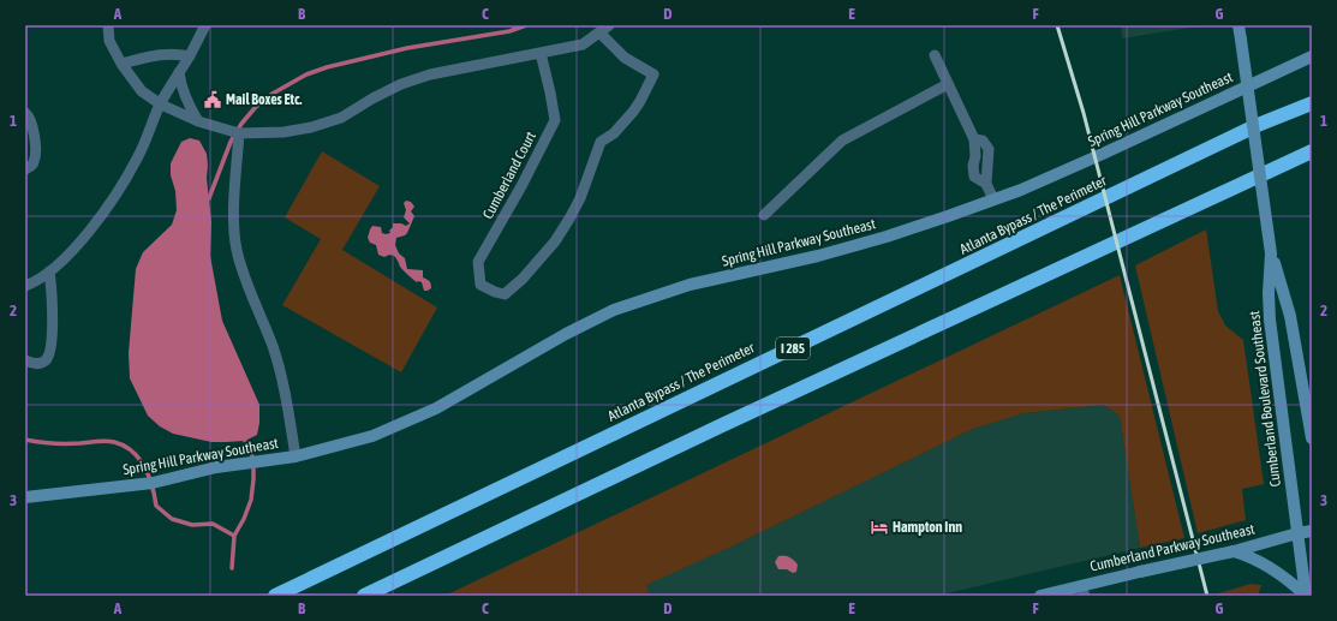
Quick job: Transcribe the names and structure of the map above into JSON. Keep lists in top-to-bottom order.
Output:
{
  "streets": {
    "highway": ["Atlanta Bypass / The Perimeter", "I 285"],
    "street": [
      "Spring Hill Parkway Southeast",
      "Cumberland Court",
      "Cumberland Boulevard Southeast",
      "Cumberland Parkway Southeast"
    ]
  },
  "crossings": [
    ["Cumberland Boulevard Southeast", "Cumberland Parkway Southeast"]
  ],
  "places": {
    "public building": ["Mail Boxes Etc."],
    "hotel": ["Hampton Inn"]
  },
  "grid": {
    "columns": [
      "A",
      "B",
      "C",
      "D",
      "E",
      "F",
      "G"
    ],
    "rows": ["1", "2", "3"]
  }
}
